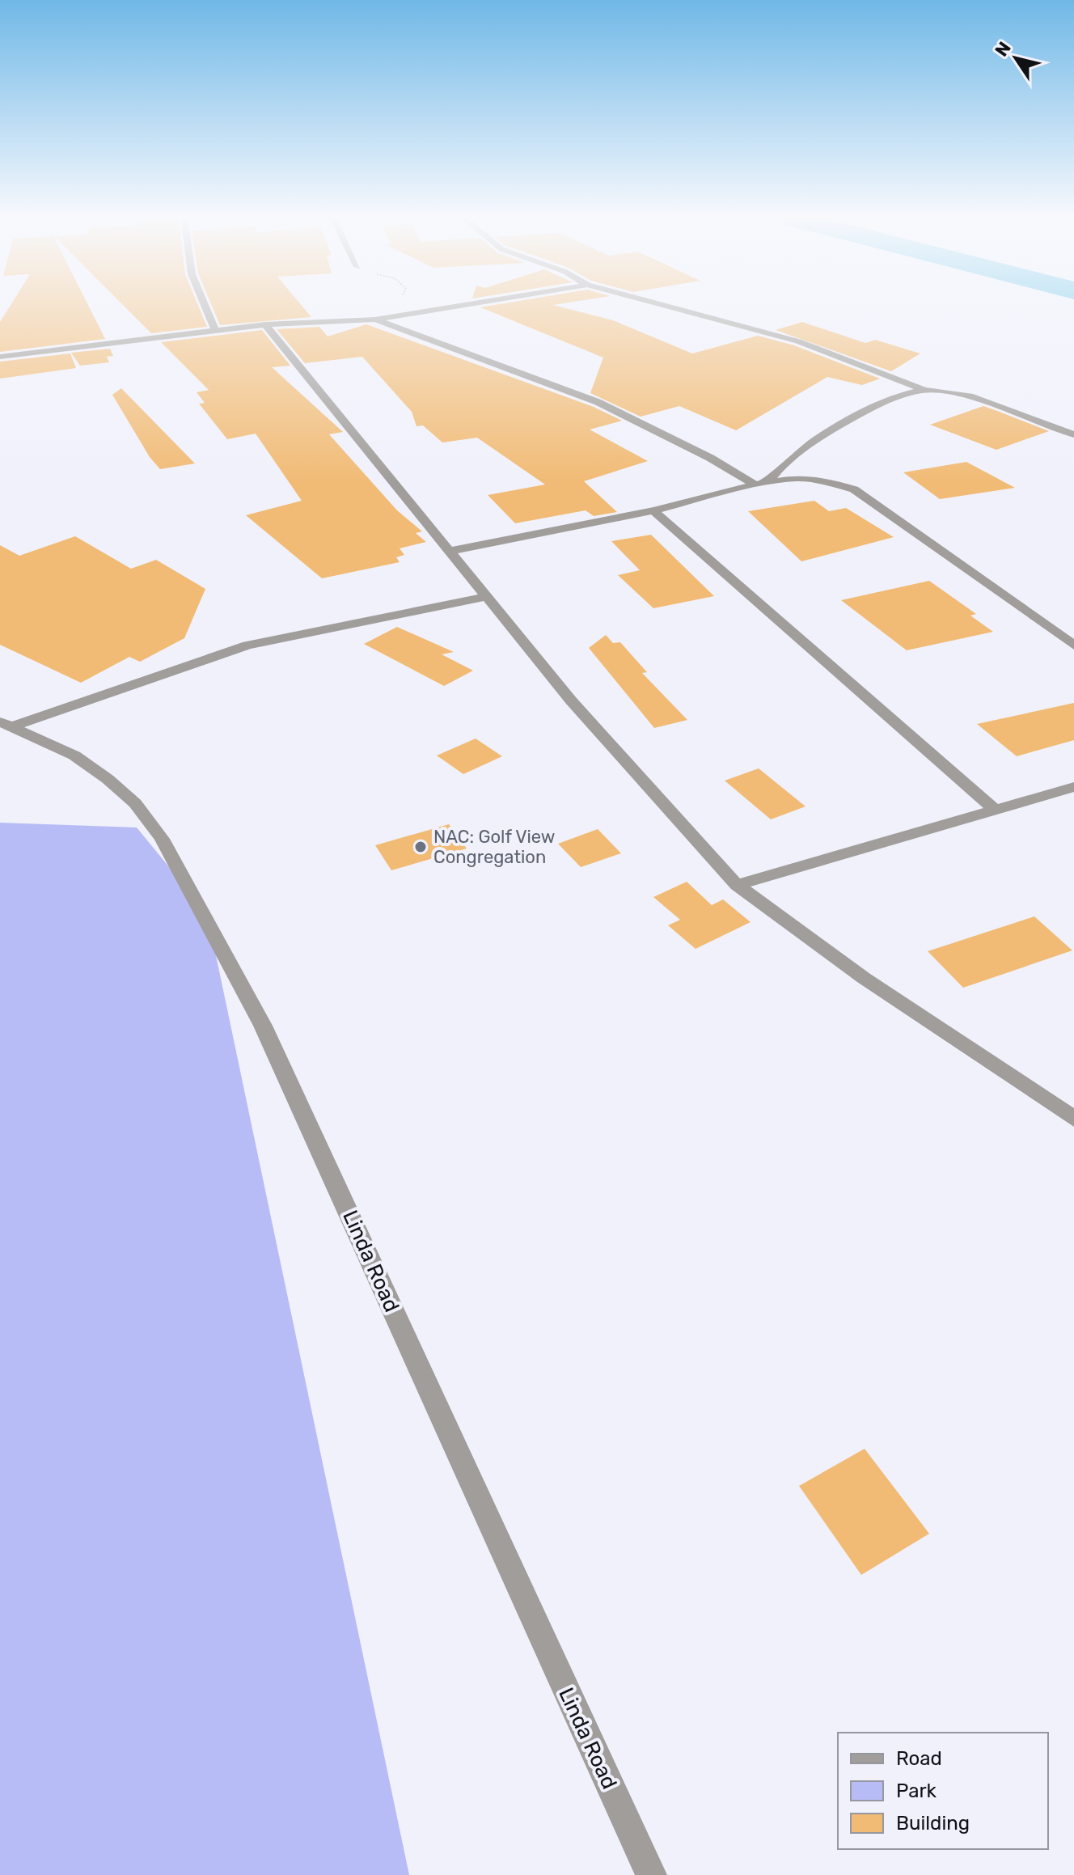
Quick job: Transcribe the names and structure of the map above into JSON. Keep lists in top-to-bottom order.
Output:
{
  "streets": {
    "street": ["Linda Road"]
  },
  "places": ["NAC: Golf View Congregation"],
  "legend": ["Road", "Park", "Building"],
  "north": "top left"
}
